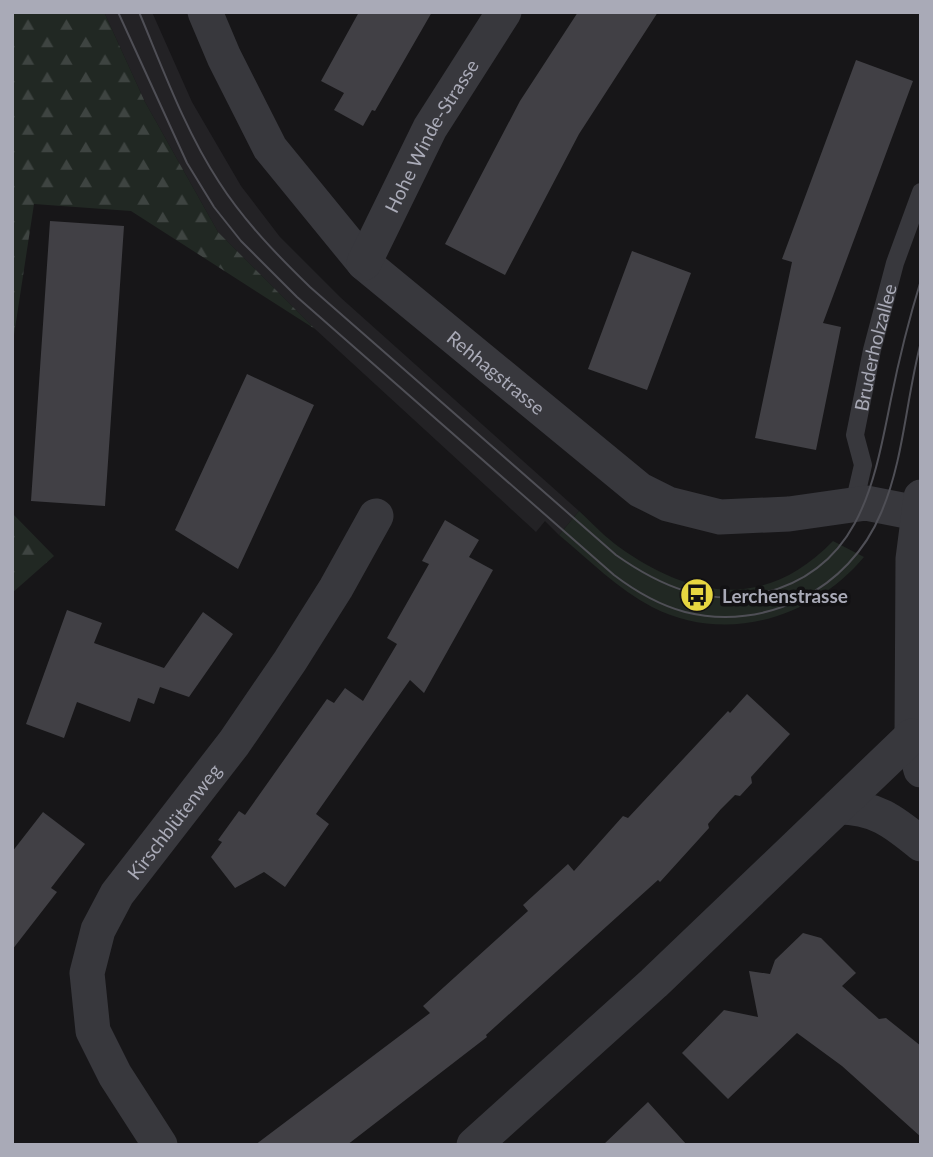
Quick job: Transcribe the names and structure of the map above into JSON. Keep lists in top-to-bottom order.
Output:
{
  "streets": {
    "street": ["Hohe Winde-Strasse", "Rehhagstrasse", "Kirschblütenweg"],
    "lane": ["Bruderholzallee"]
  },
  "crossings": [
    ["Hohe Winde-Strasse", "Rehhagstrasse"],
    ["Bruderholzallee", "Rehhagstrasse"]
  ],
  "places": {
    "bus stop": ["Lerchenstrasse"]
  }
}
